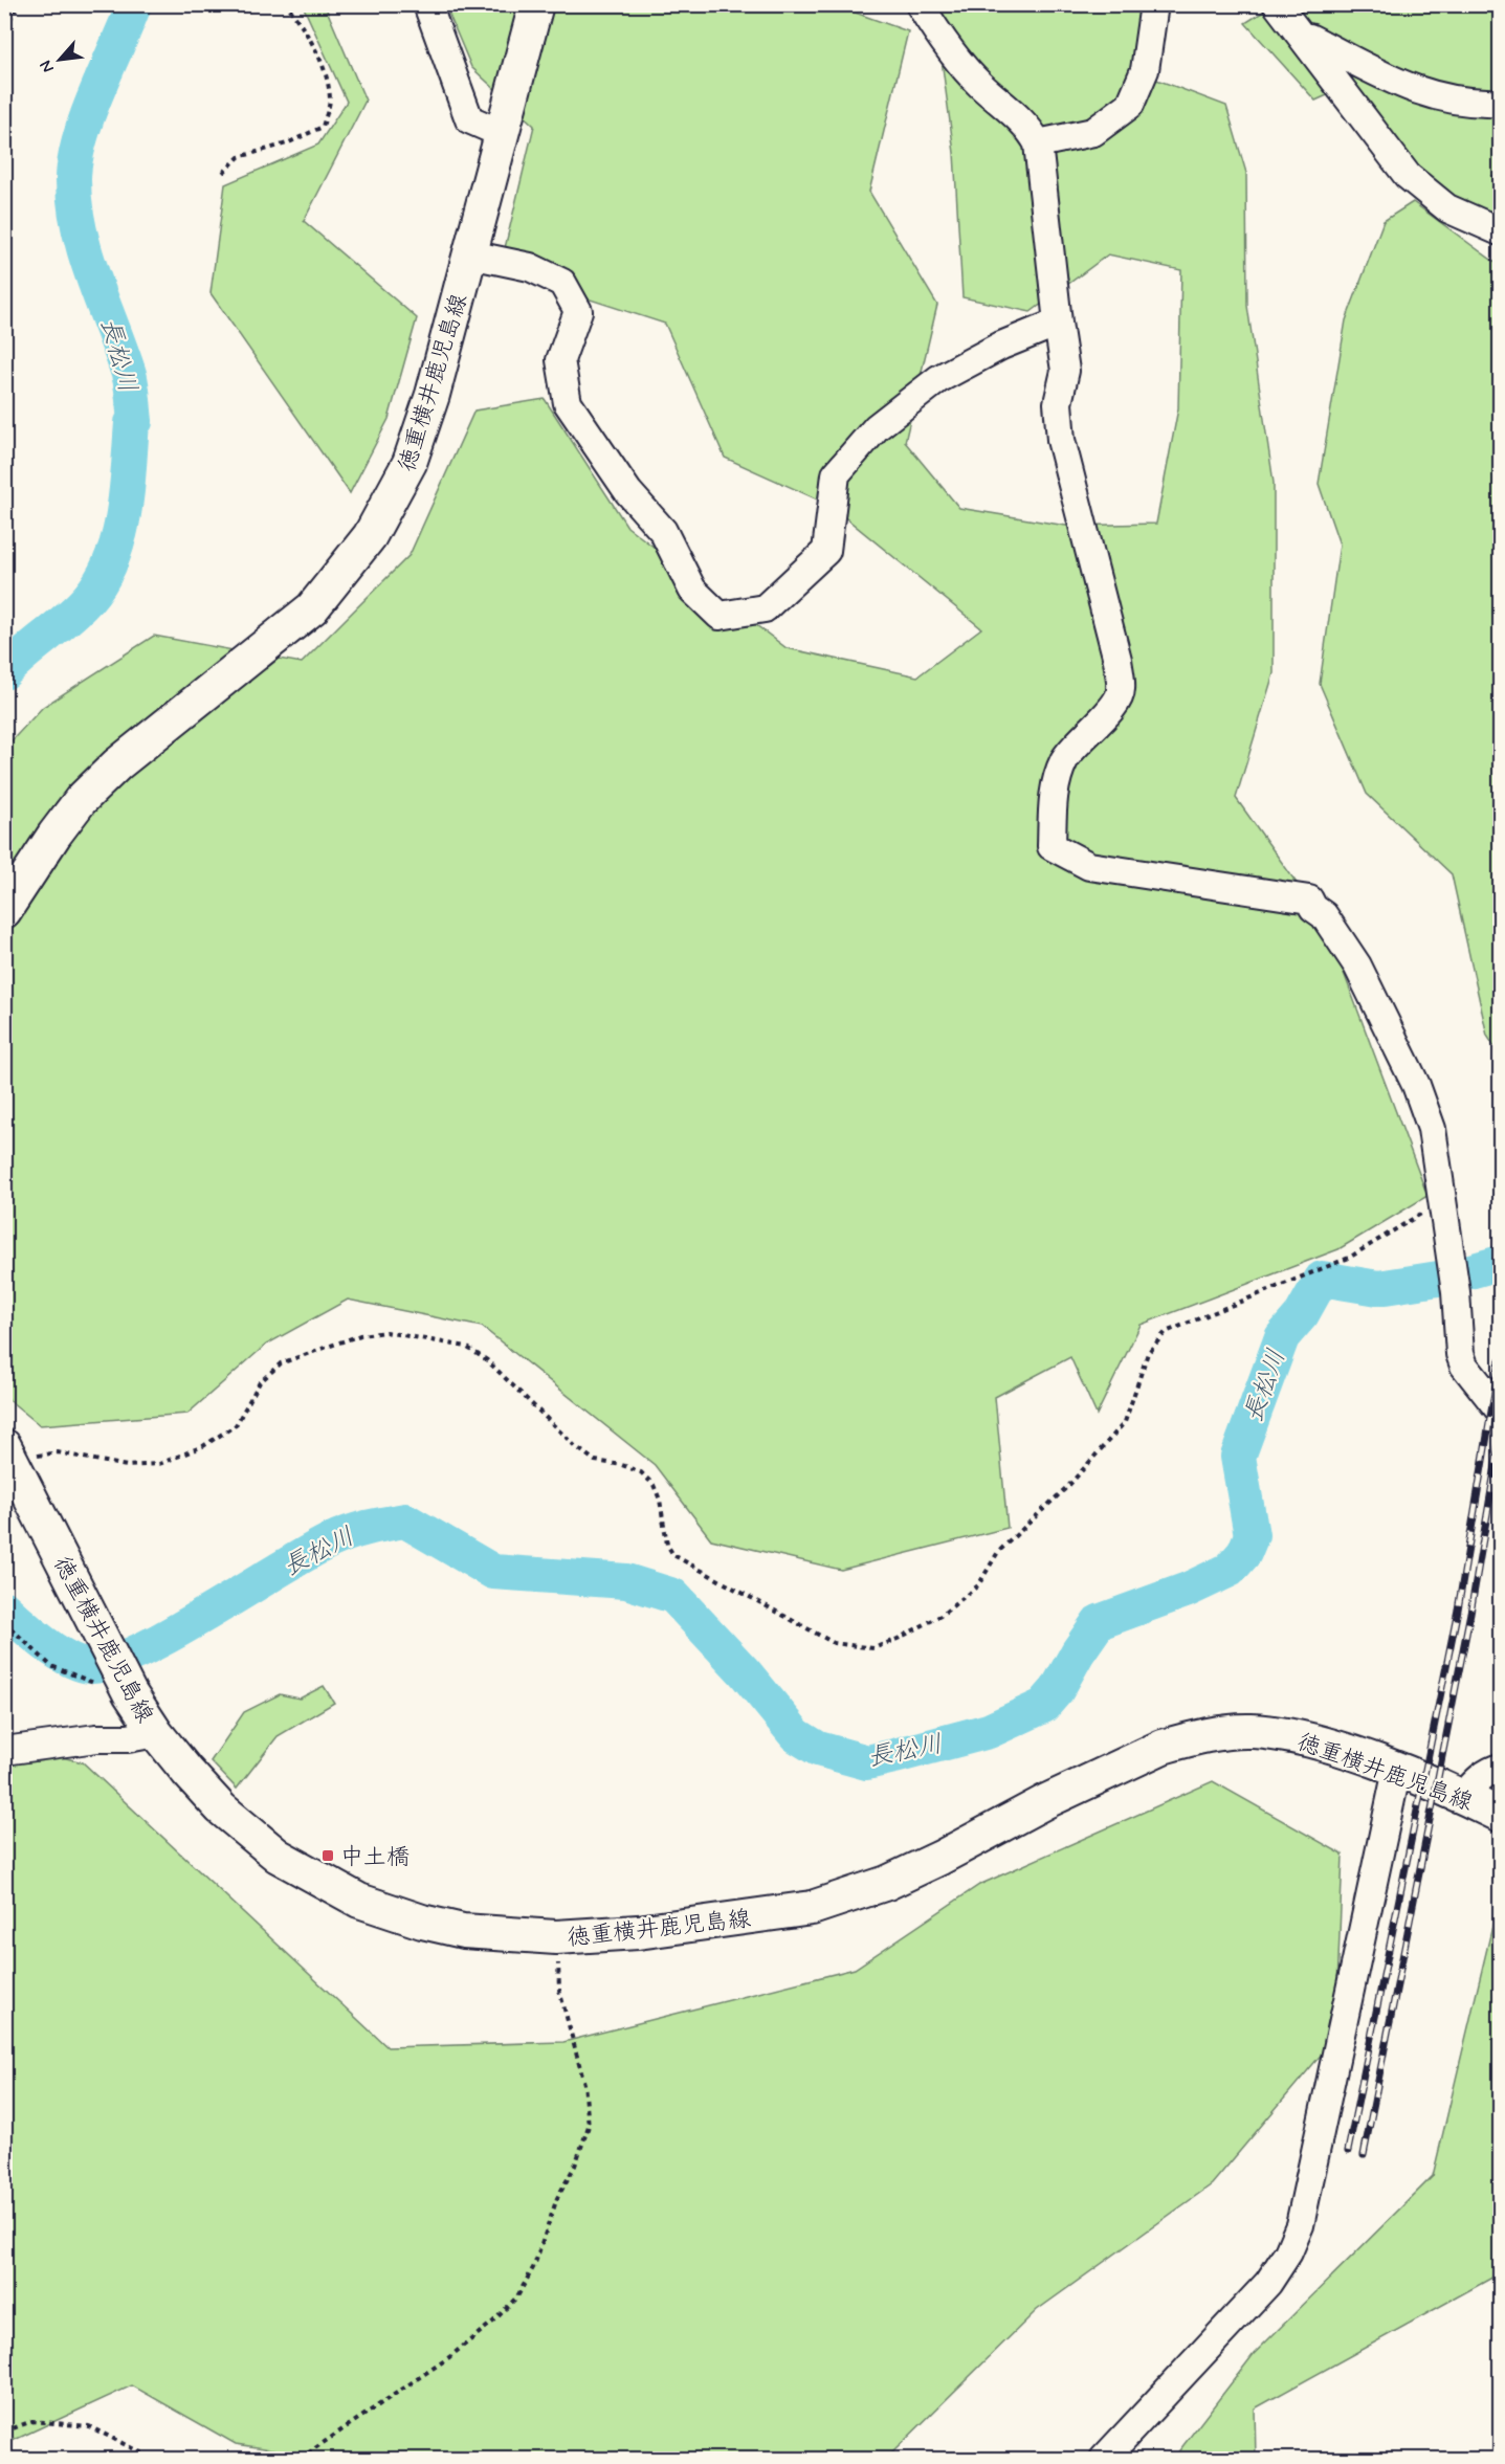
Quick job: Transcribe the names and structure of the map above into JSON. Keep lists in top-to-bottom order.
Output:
{
  "streets": {
    "main road": ["徳重横井鹿児島線"]
  },
  "water": ["長松川"],
  "places": {
    "transit": ["中土橋"]
  },
  "north": "bottom left"
}
